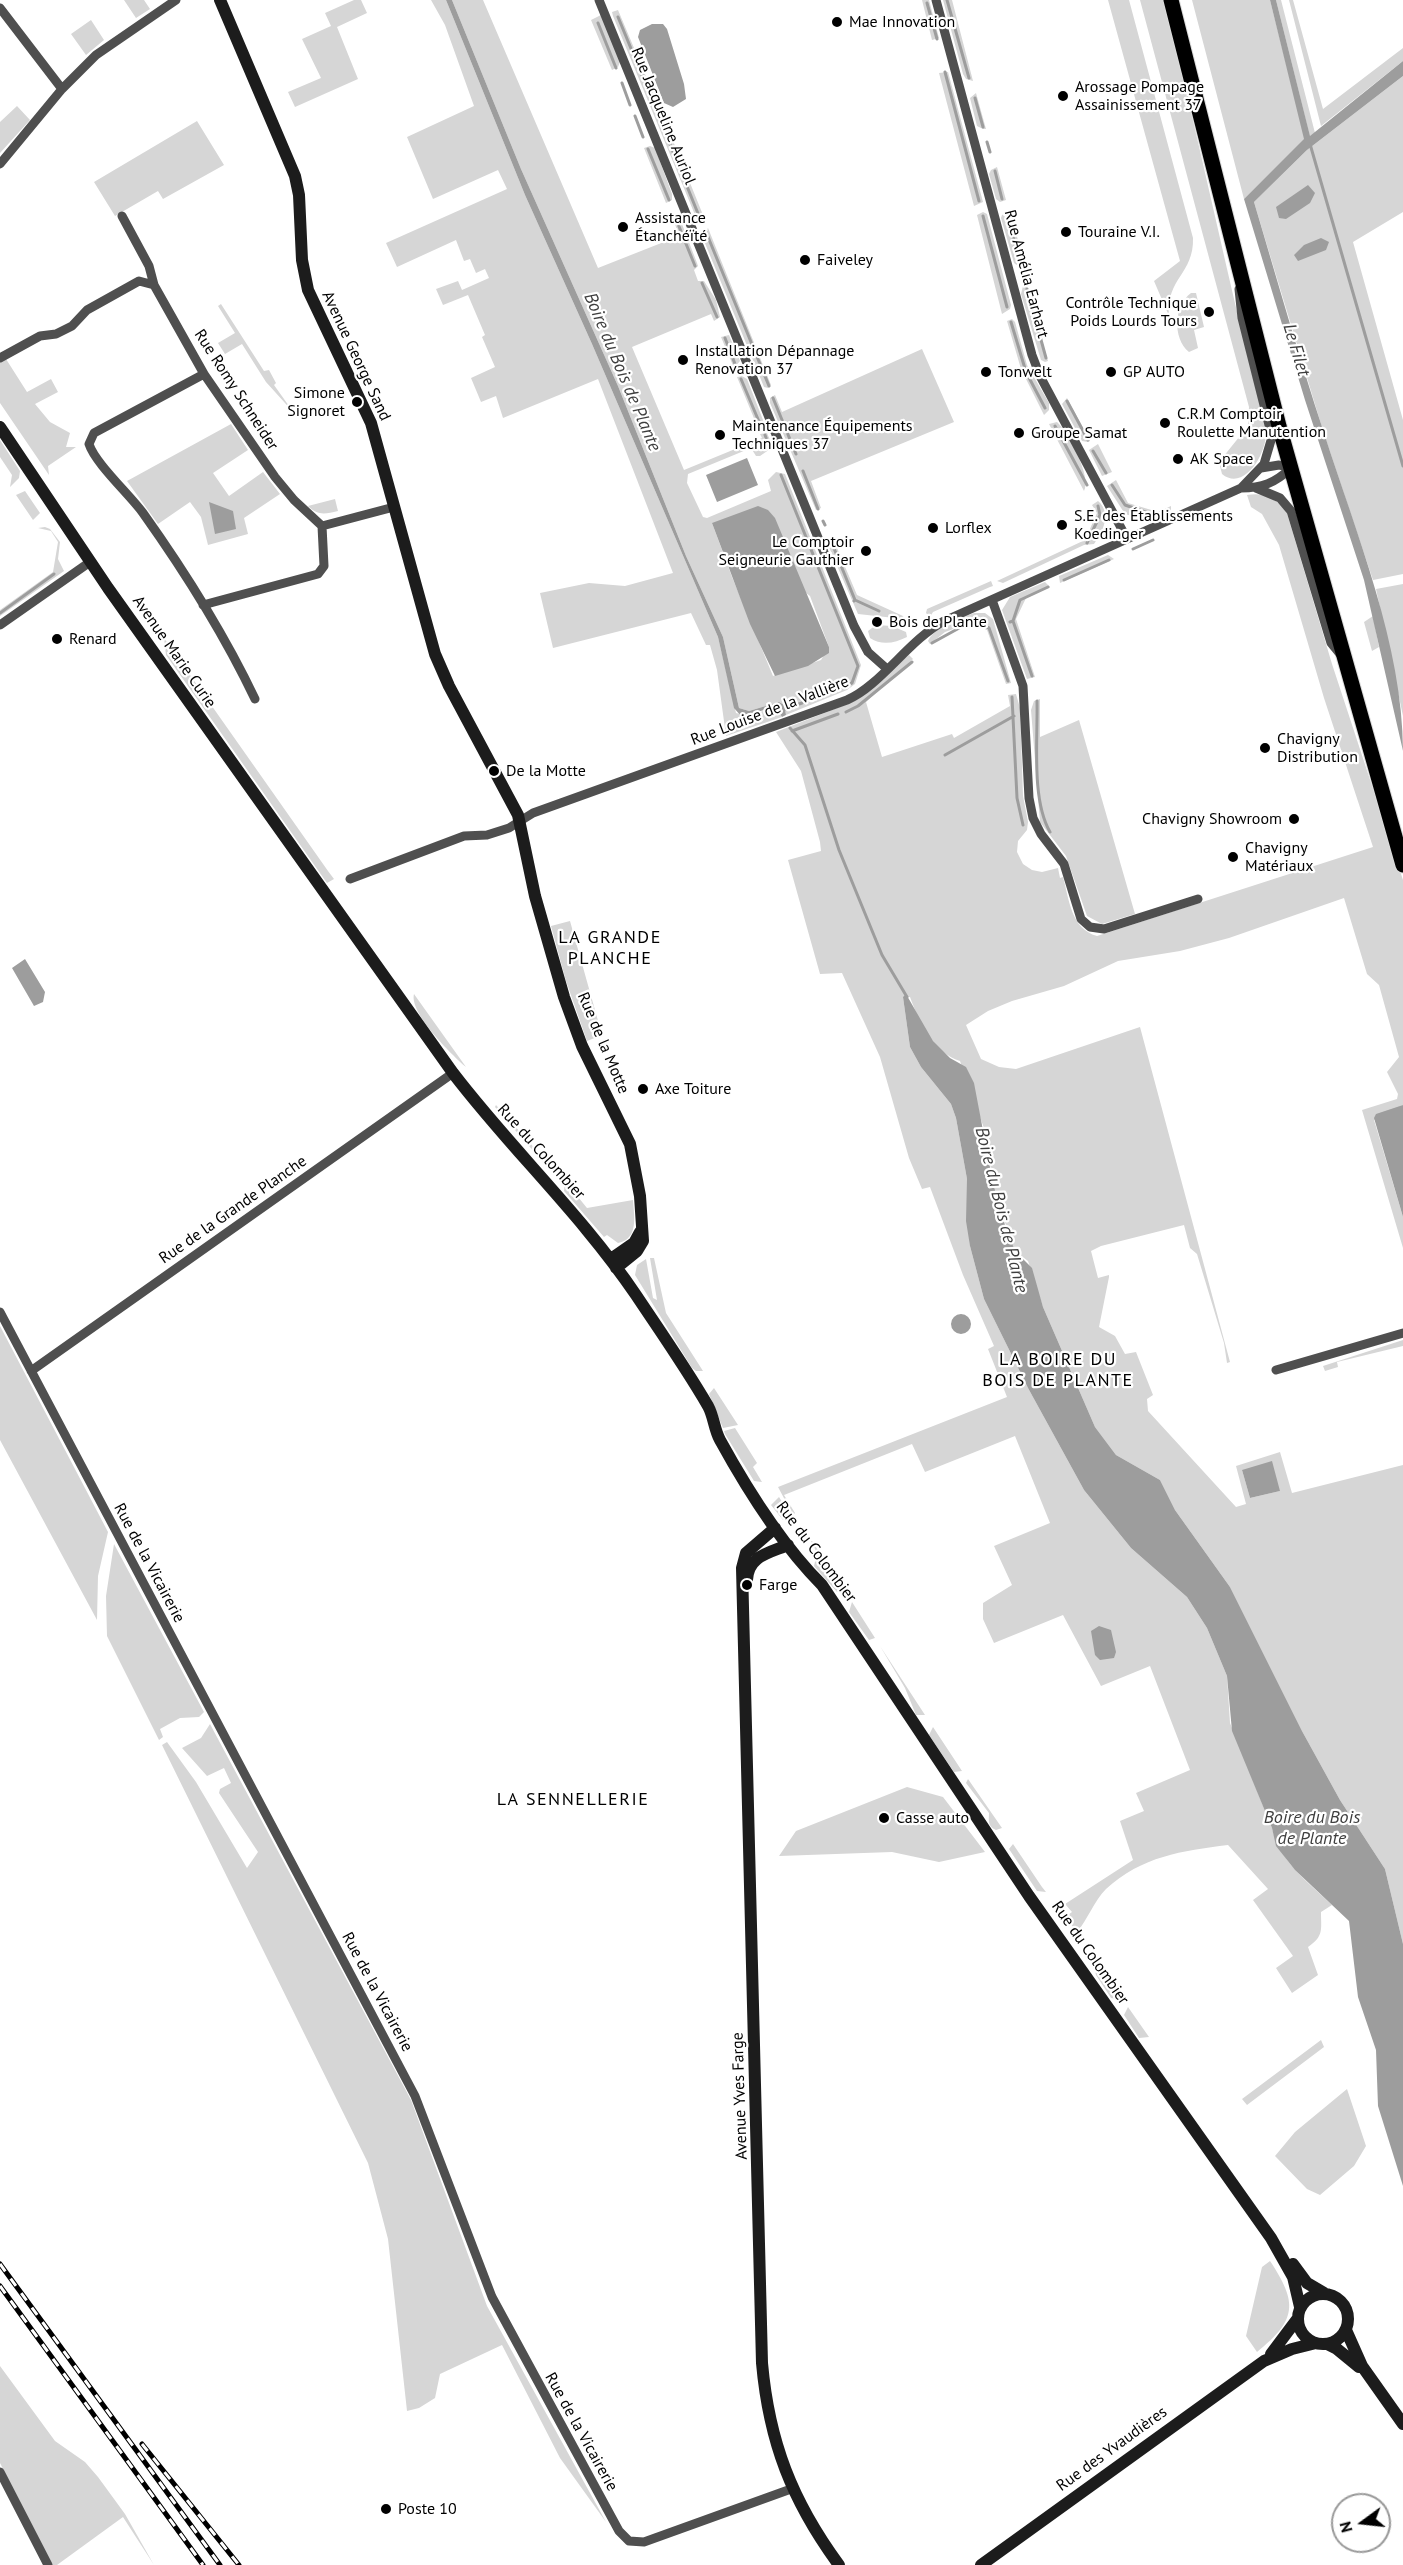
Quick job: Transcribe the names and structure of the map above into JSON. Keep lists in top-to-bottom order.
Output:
{
  "streets": {
    "street": [
      "Rue Jacqueline Auriol",
      "Rue Amélia Earhart",
      "Avenue George Sand",
      "Rue Romy Schneider",
      "Avenue Marie Curie",
      "Rue Louise de la Vallière",
      "Rue de la Motte",
      "Rue du Colombier",
      "Rue de la Grande Planche",
      "Rue de la Vicairerie",
      "Avenue Yves Farge",
      "Rue des Yvaudières"
    ]
  },
  "crossings": [
    ["Rue Jacqueline Auriol", "Rue Louise de la Vallière"],
    ["Rue Amélia Earhart", "Rue Louise de la Vallière"],
    ["Avenue George Sand", "Rue Louise de la Vallière"],
    ["Avenue George Sand", "Rue de la Motte"],
    ["Avenue Marie Curie", "Rue du Colombier"],
    ["Rue Louise de la Vallière", "Rue de la Motte"],
    ["Rue de la Motte", "Rue du Colombier"],
    ["Rue du Colombier", "Rue de la Grande Planche"],
    ["Rue du Colombier", "Avenue Yves Farge"],
    ["Rue du Colombier", "Rue des Yvaudières"],
    ["Rue de la Grande Planche", "Rue de la Vicairerie"],
    ["Rue de la Vicairerie", "Avenue Yves Farge"]
  ],
  "districts": ["LA GRANDE PLANCHE", "LA BOIRE DU BOIS DE PLANTE", "LA SENNELLERIE"],
  "water": ["Le Filet", "Boire du Bois de Plante"],
  "places": [
    "Mae Innovation",
    "Arossage Pompage Assainissement 37",
    "Assistance Étanchéïté",
    "Touraine V.I.",
    "Faiveley",
    "Contrôle Technique Poids Lourds Tours",
    "Installation Dépannage Renovation 37",
    "Tonwelt",
    "GP AUTO",
    "Simone Signoret",
    "C.R.M Comptoir Roulette Manutention",
    "Groupe Samat",
    "Maintenance Équipements Techniques 37",
    "AK Space",
    "S.E. des Établissements Koedinger",
    "Lorflex",
    "Le Comptoir Seigneurie Gauthier",
    "Bois de Plante",
    "Renard",
    "Chavigny Distribution",
    "De la Motte",
    "Chavigny Showroom",
    "Chavigny Matériaux",
    "Axe Toiture",
    "Farge",
    "Casse auto",
    "Poste 10"
  ],
  "north": "left"
}
